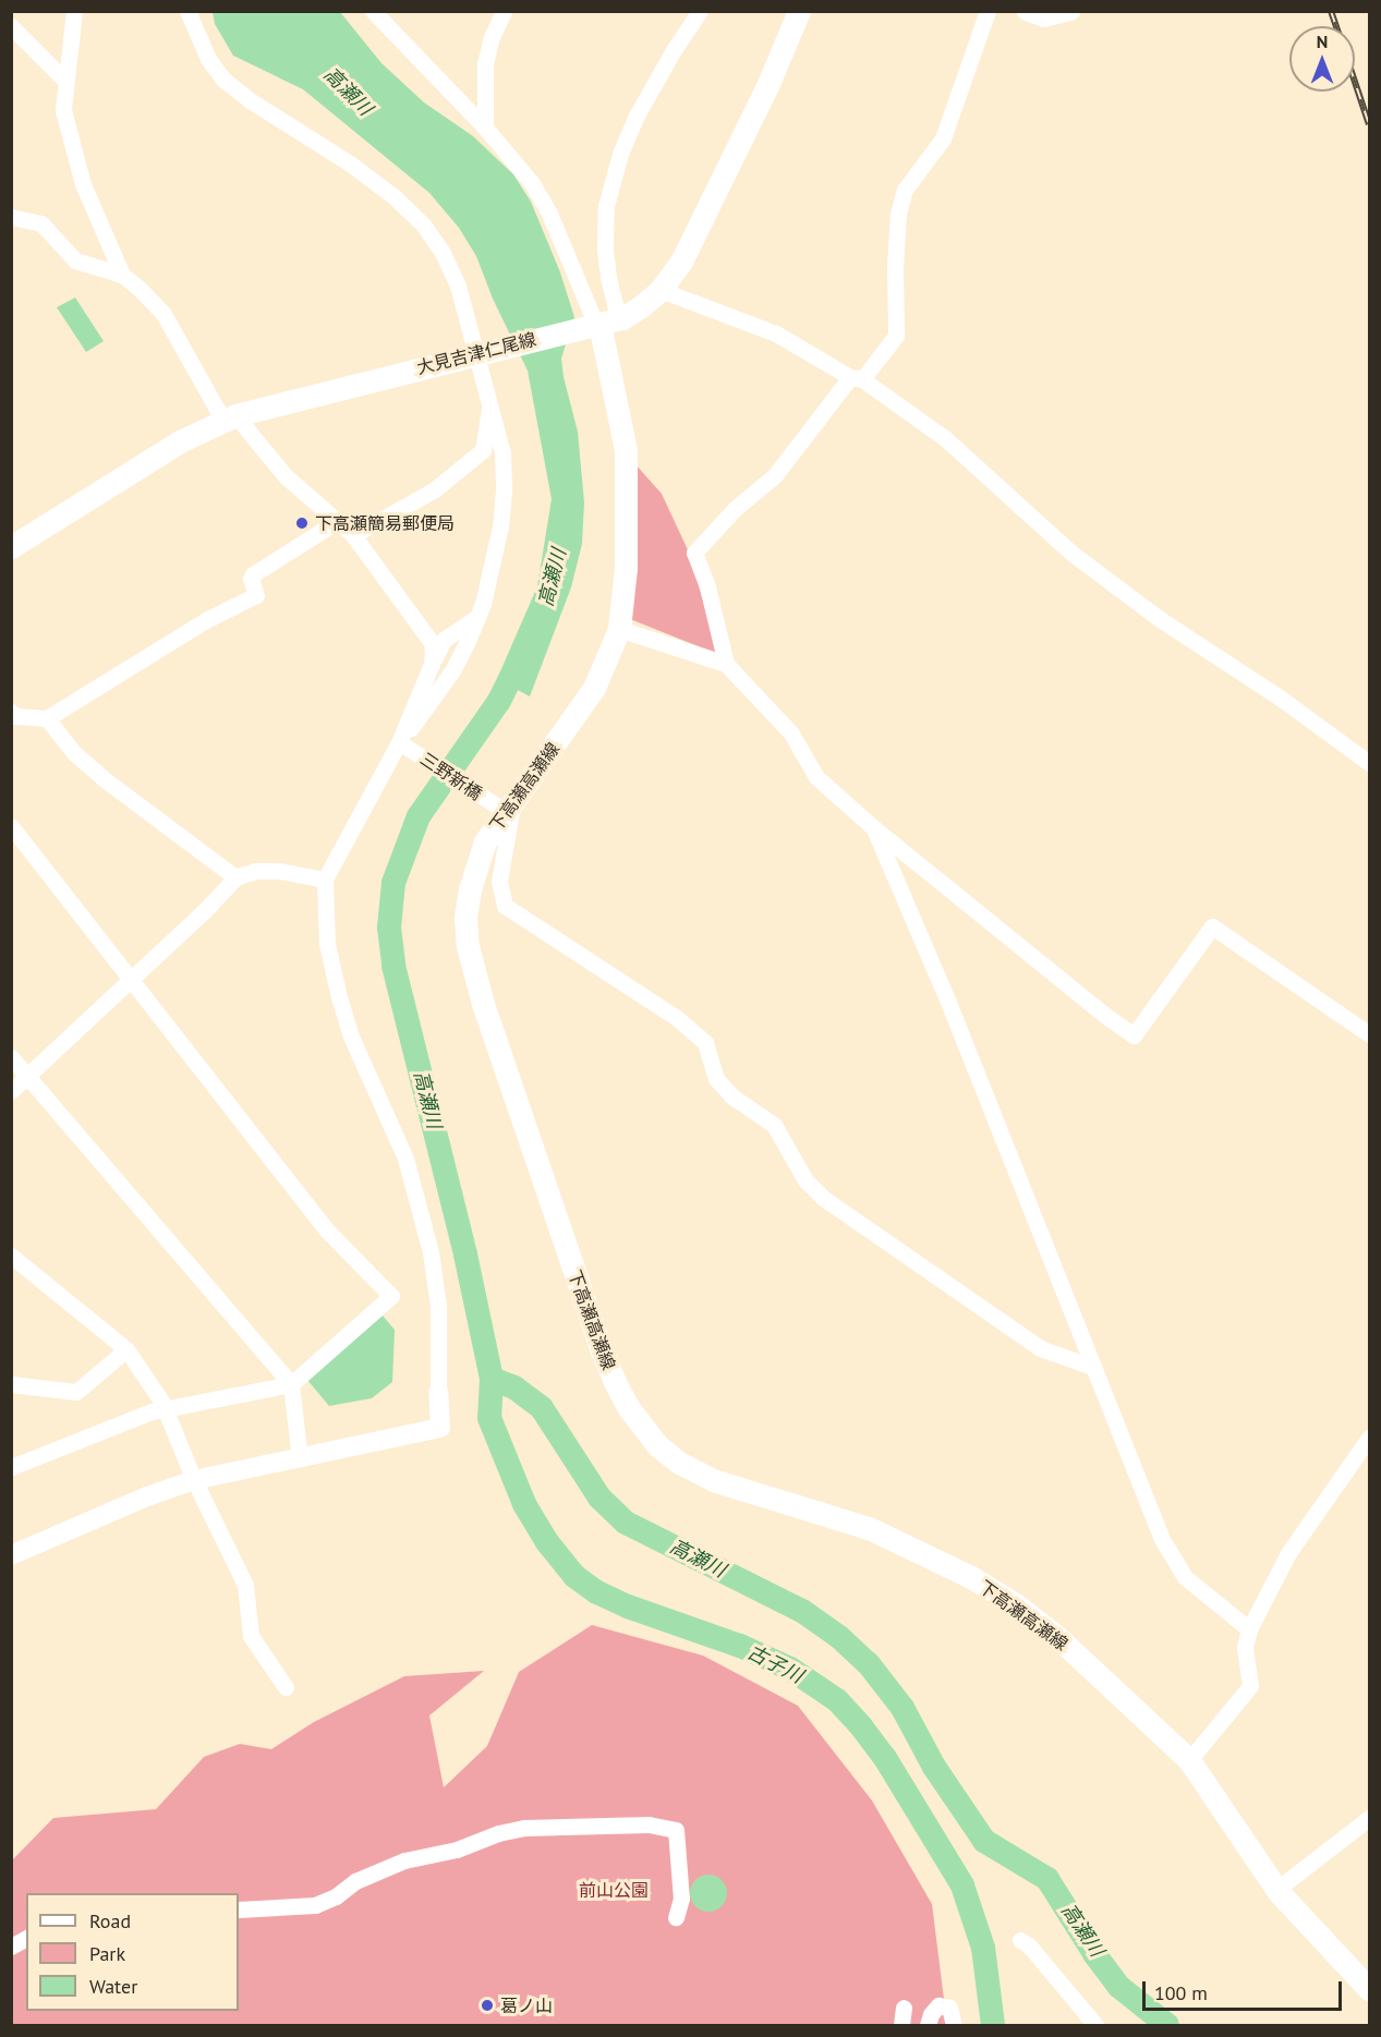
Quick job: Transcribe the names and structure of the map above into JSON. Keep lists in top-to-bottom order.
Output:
{
  "streets": {
    "main road": ["大見吉津仁尾線", "下高瀬高瀬線"],
    "street": ["三野新橋"]
  },
  "crossings": [
    ["大見吉津仁尾線", "下高瀬高瀬線"],
    ["三野新橋", "下高瀬高瀬線"]
  ],
  "water": ["高瀬川", "古子川"],
  "parks": ["前山公園"],
  "places": ["下高瀬簡易郵便局", "葛ノ山"],
  "legend": ["Road", "Park", "Water"],
  "scale_bar": "100 m",
  "north": "top"
}
